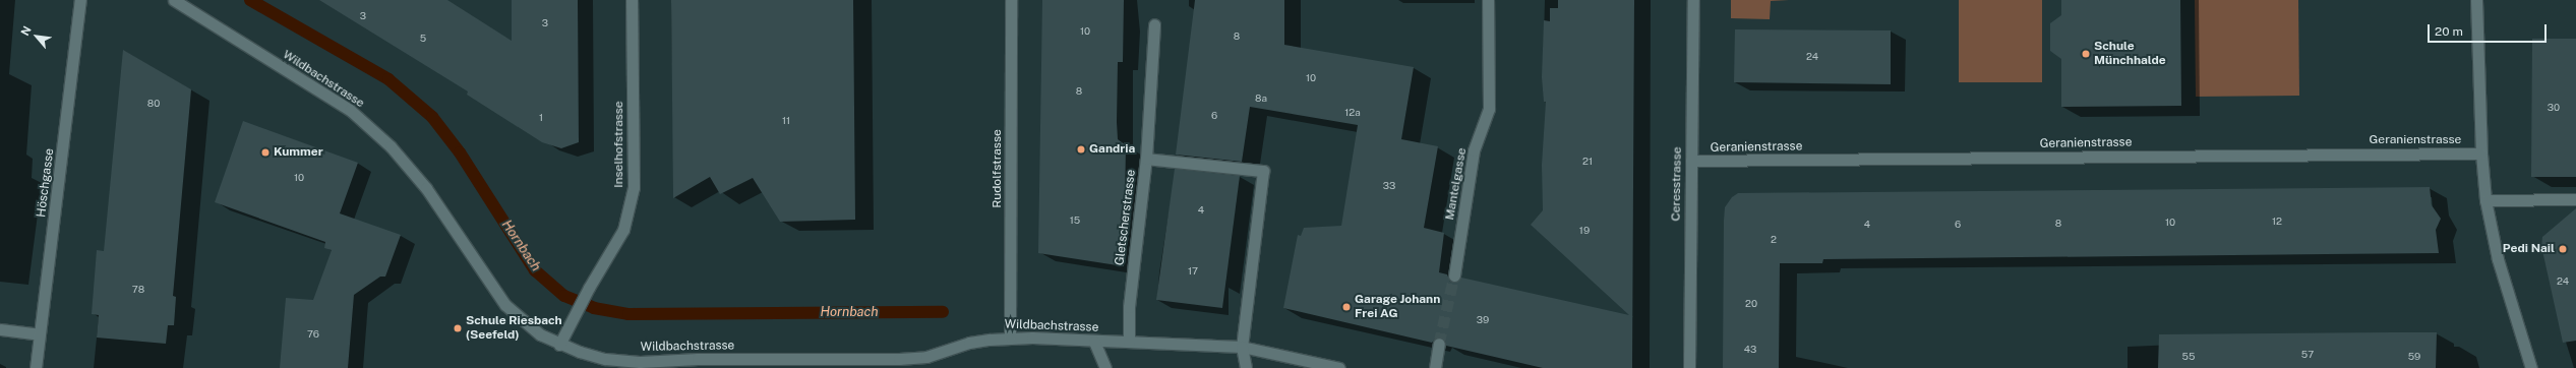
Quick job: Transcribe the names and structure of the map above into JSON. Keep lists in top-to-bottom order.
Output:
{
  "streets": {
    "street": [
      "Wildbachstrasse",
      "Geranienstrasse",
      "Inselhofstrasse",
      "Rudolfstrasse",
      "Höschgasse",
      "Mantelgasse",
      "Ceresstrasse",
      "Gletscherstrasse"
    ]
  },
  "crossings": [
    ["Wildbachstrasse", "Inselhofstrasse"],
    ["Wildbachstrasse", "Rudolfstrasse"],
    ["Wildbachstrasse", "Gletscherstrasse"],
    ["Geranienstrasse", "Ceresstrasse"]
  ],
  "water": ["Hornbach"],
  "places": [
    "Schule Münchhalde",
    "Gandria",
    "Kummer",
    "Pedi Nail",
    "Garage Johann Frei AG",
    "Schule Riesbach (Seefeld)"
  ],
  "house_numbers": [
    "3",
    "3",
    "10",
    "8",
    "5",
    "24",
    "10",
    "8",
    "8a",
    "80",
    "30",
    "12a",
    "6",
    "1",
    "11",
    "21",
    "10",
    "33",
    "4",
    "15",
    "12",
    "10",
    "8",
    "4",
    "6",
    "19",
    "2",
    "17",
    "24",
    "78",
    "20",
    "39",
    "76",
    "43",
    "57",
    "55",
    "59"
  ],
  "scale_bar": "20 m",
  "north": "top left"
}
